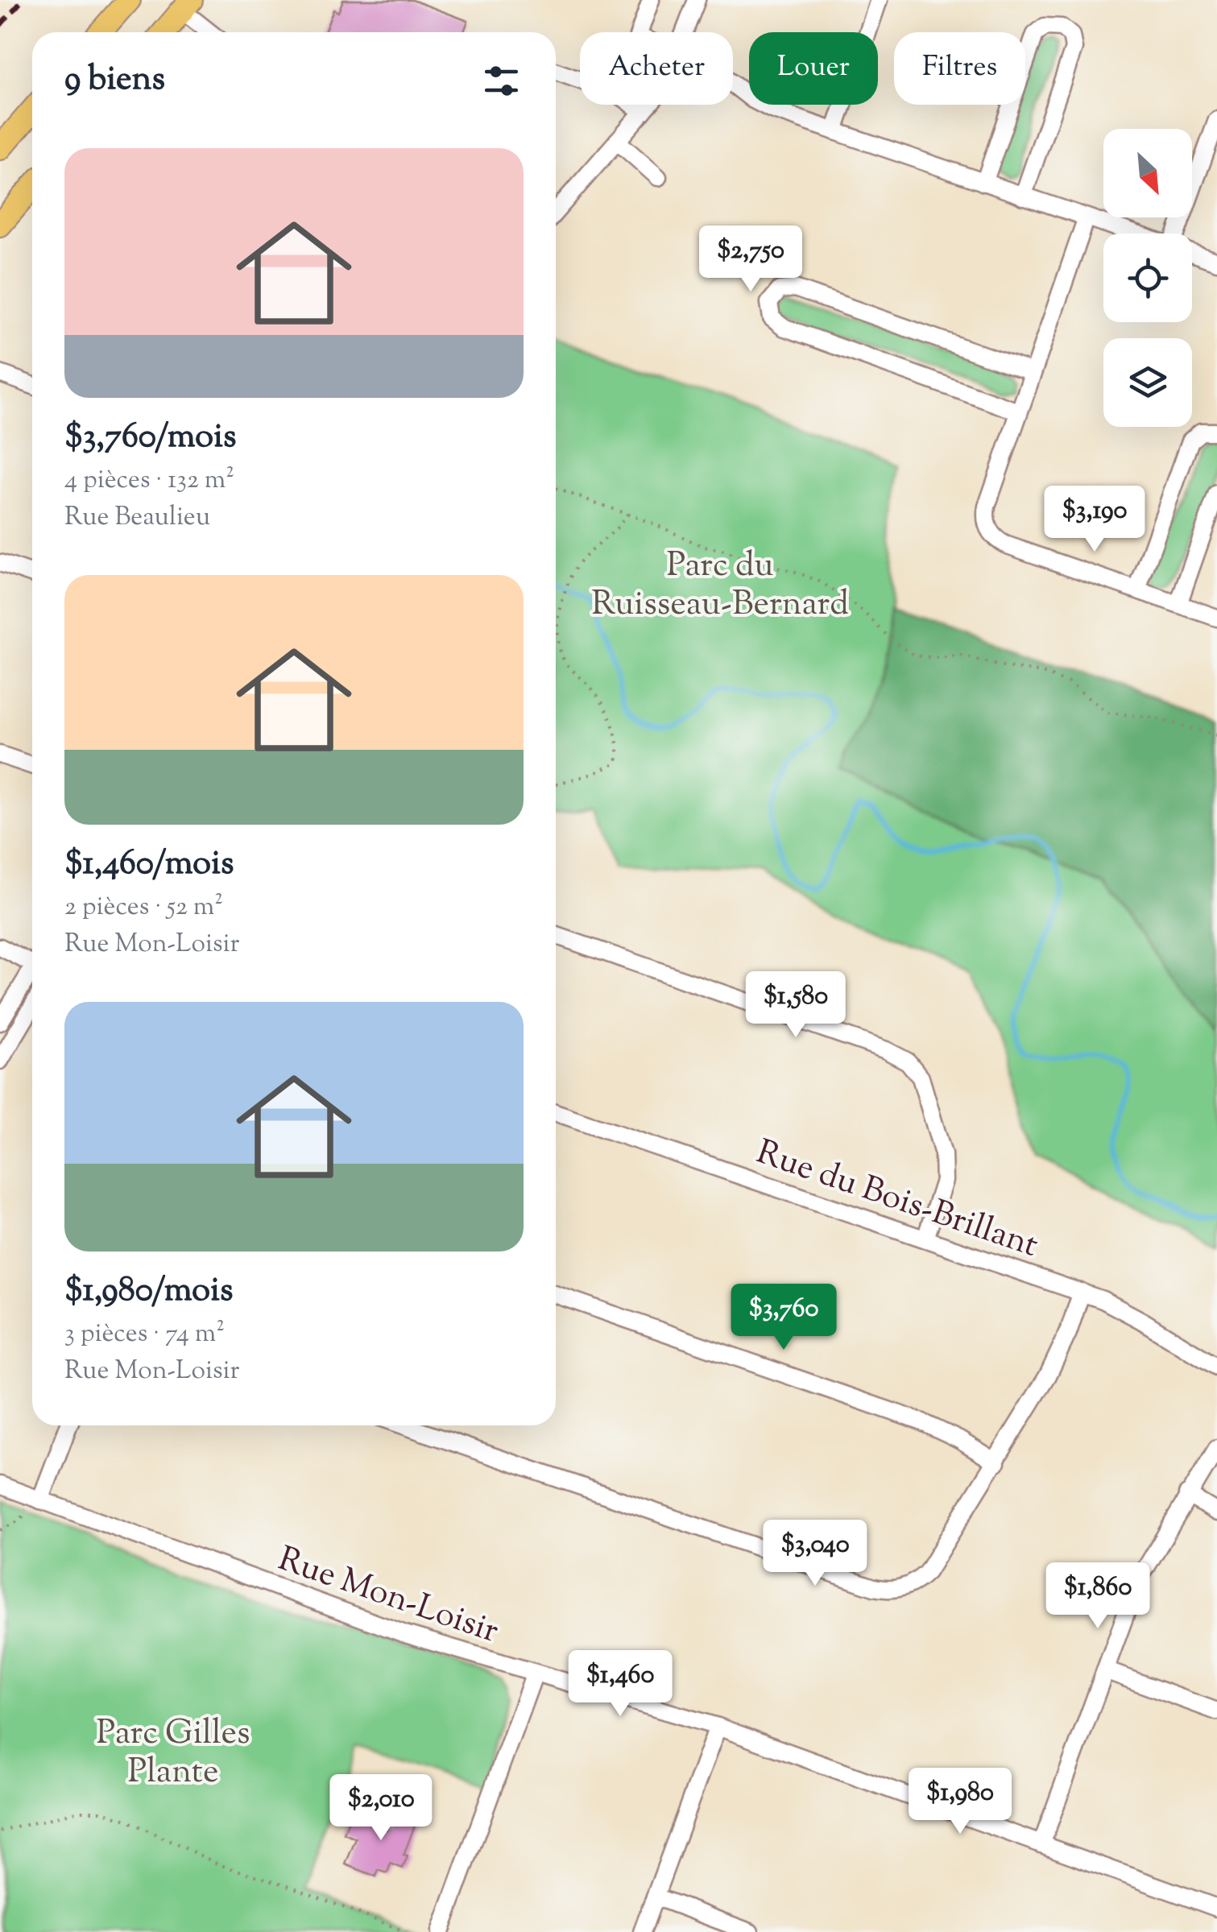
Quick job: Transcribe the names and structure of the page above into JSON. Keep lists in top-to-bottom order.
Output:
{
  "streets": {
    "street": ["Rue du Bois-Brillant", "Rue Mon-Loisir"]
  },
  "parks": ["Parc du Ruisseau-Bernard", "Parc Gilles Plante"],
  "north": "bottom right",
  "page": {
    "chip": ["Acheter", "Louer", "Filtres"],
    "heading": "9 biens",
    "list": [
      {
        "name": "$3,760/mois",
        "note": "4 pièces · 132 m² · Rue Beaulieu"
      },
      {
        "name": "$1,460/mois",
        "note": "2 pièces · 52 m² · Rue Mon-Loisir"
      },
      {
        "name": "$1,980/mois",
        "note": "3 pièces · 74 m² · Rue Mon-Loisir"
      }
    ],
    "price": [
      "$2,750",
      "$3,190",
      "$1,580",
      "$3,760",
      "$3,040",
      "$1,860",
      "$1,460",
      "$1,980",
      "$2,010"
    ]
  }
}
